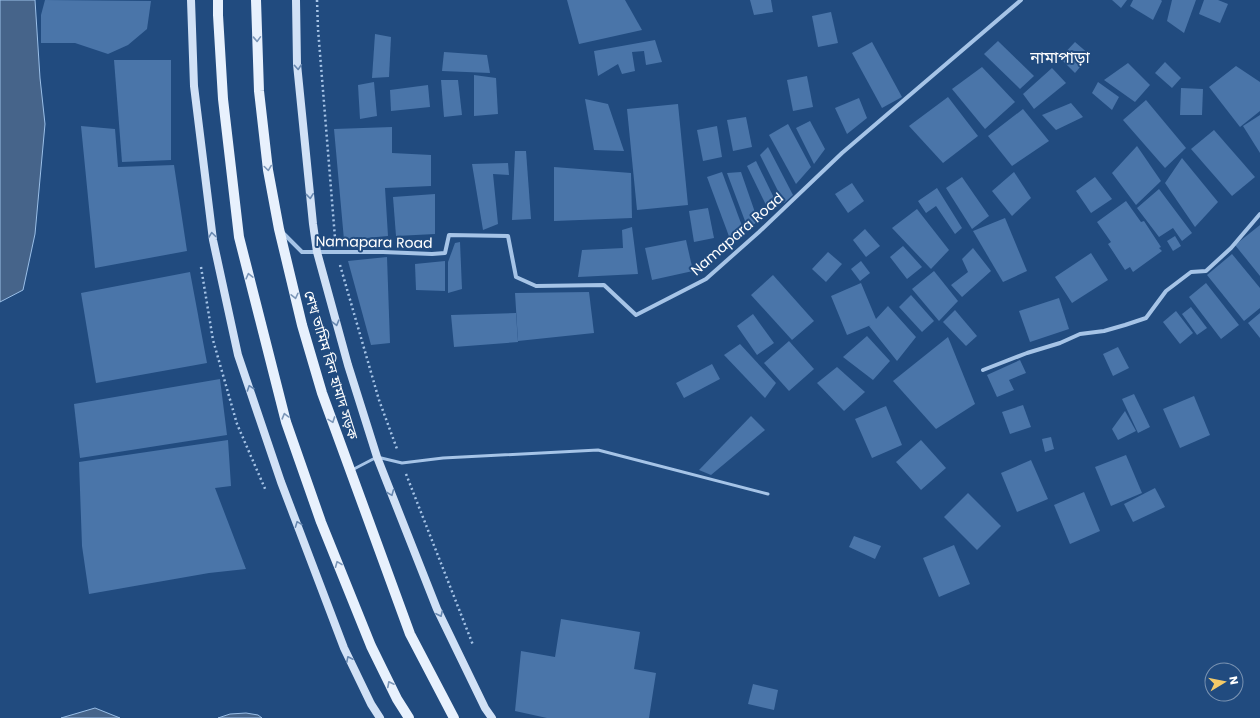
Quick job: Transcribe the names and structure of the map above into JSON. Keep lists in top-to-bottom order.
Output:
{
  "streets": {
    "main road": ["শেখ তামিম বিন হামাদ সড়ক"],
    "street": ["Namapara Road"]
  },
  "crossings": [
    ["Namapara Road", "শেখ তামিম বিন হামাদ সড়ক"]
  ],
  "districts": ["নামাপাড়া"],
  "north": "right"
}
